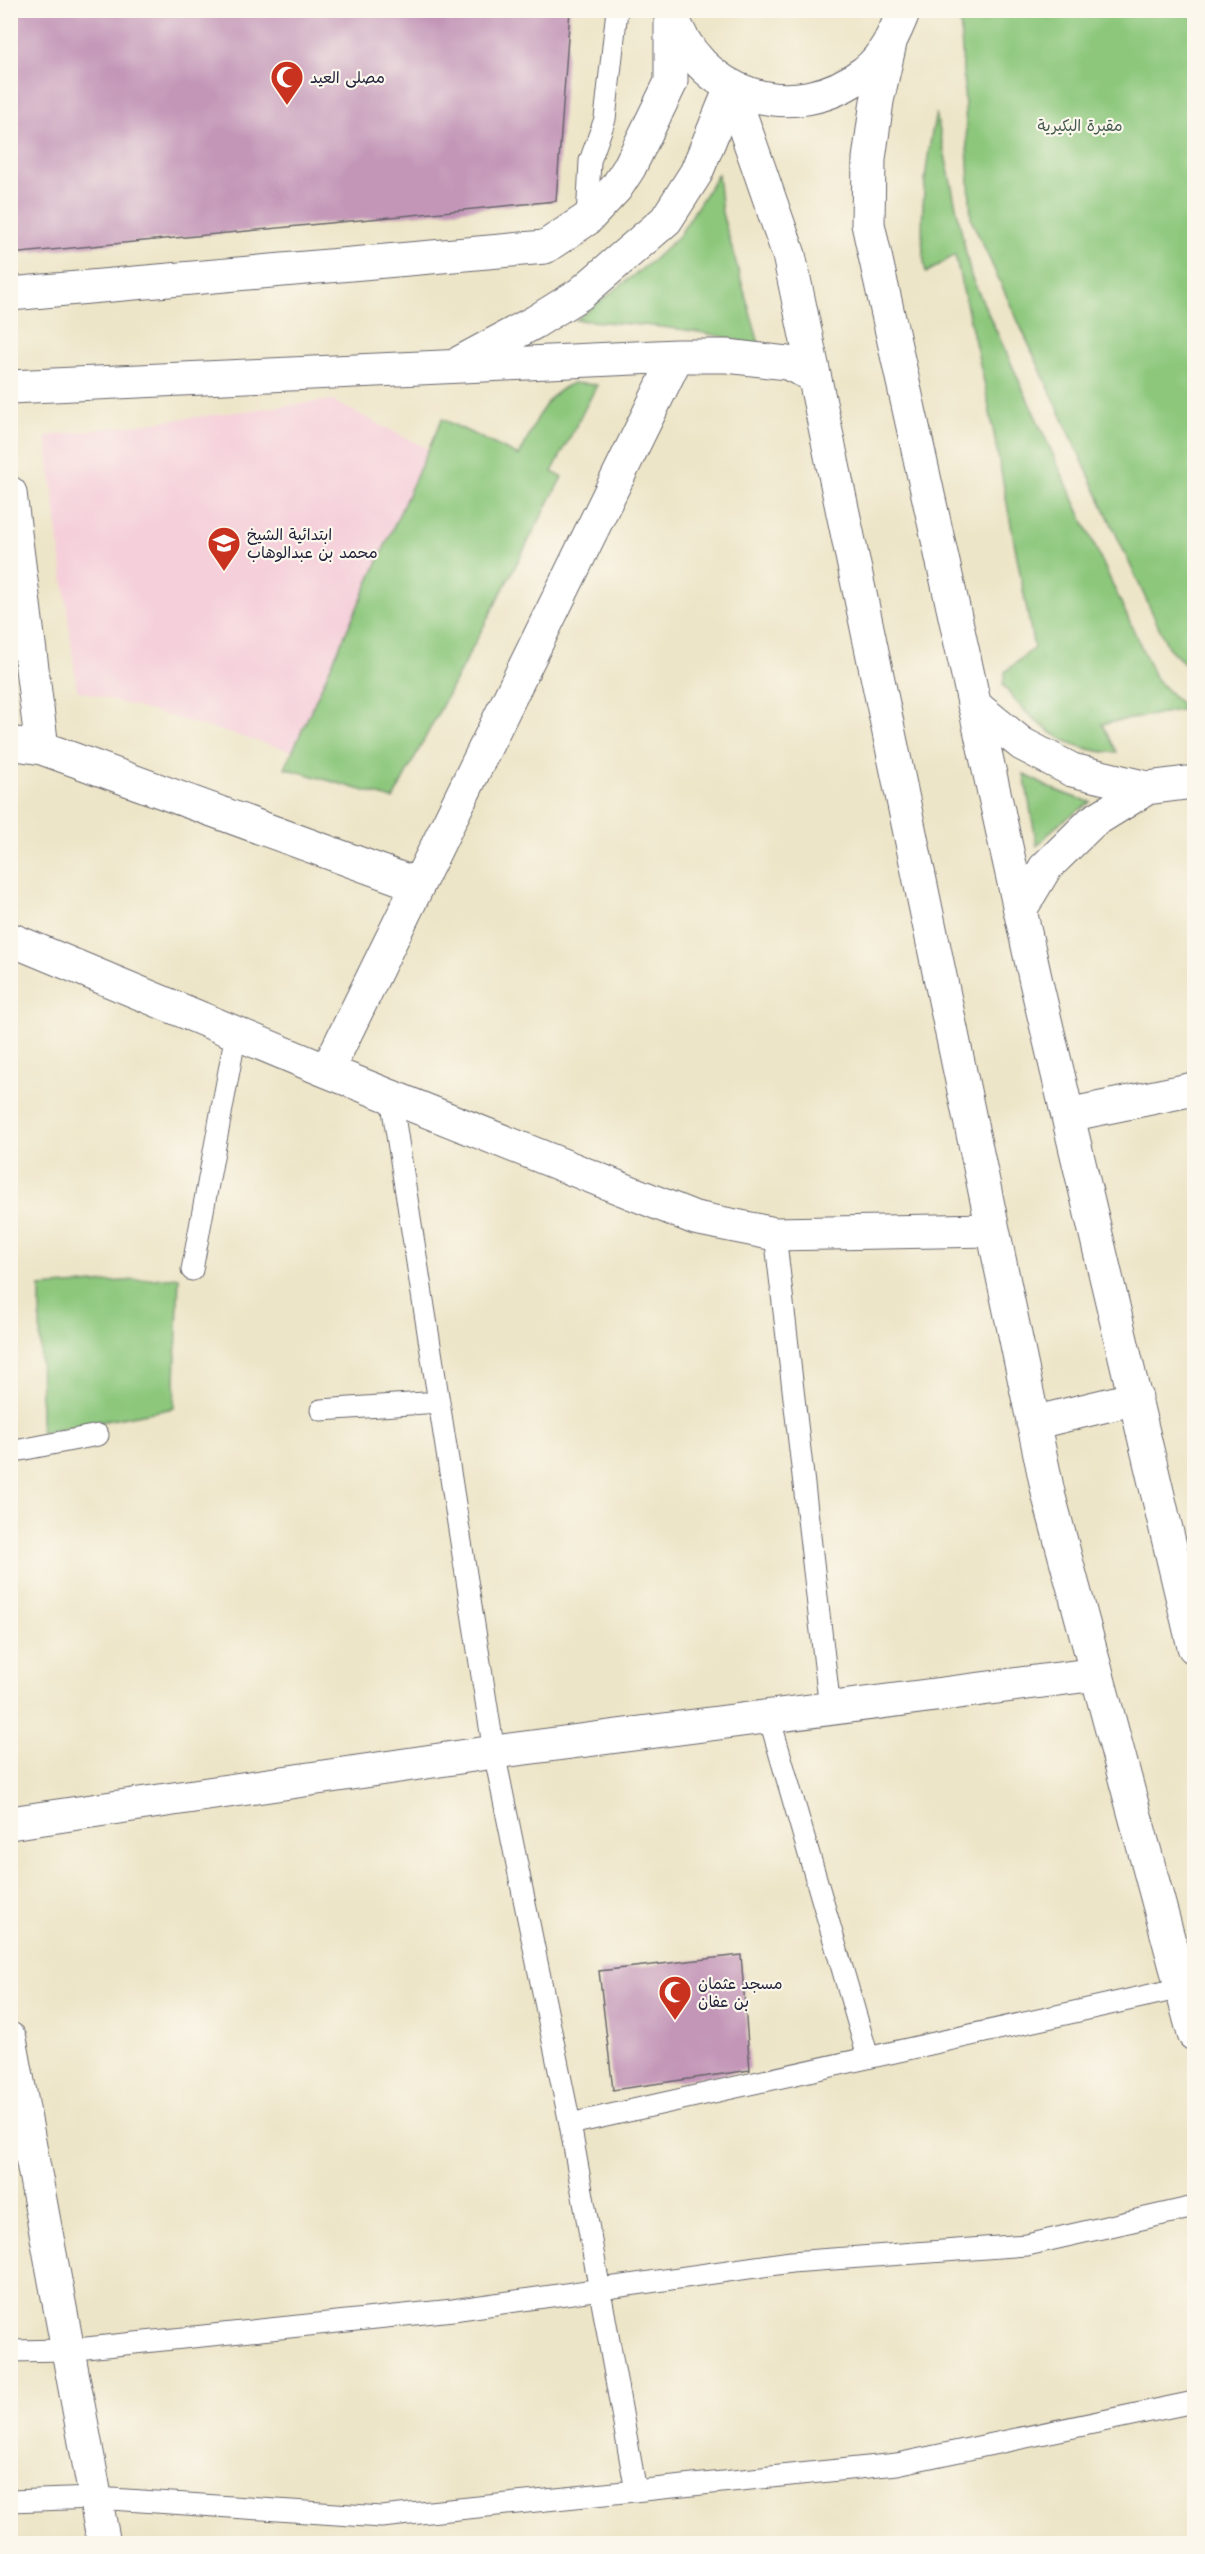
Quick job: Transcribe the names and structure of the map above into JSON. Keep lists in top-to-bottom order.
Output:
{
  "parks": ["مقبرة البكيرية"],
  "places": {
    "mosque": ["مصلى العيد", "مسجد عثمان بن عفان"],
    "school or university": ["ابتدائية الشيخ محمد بن عبدالوهاب"]
  }
}
